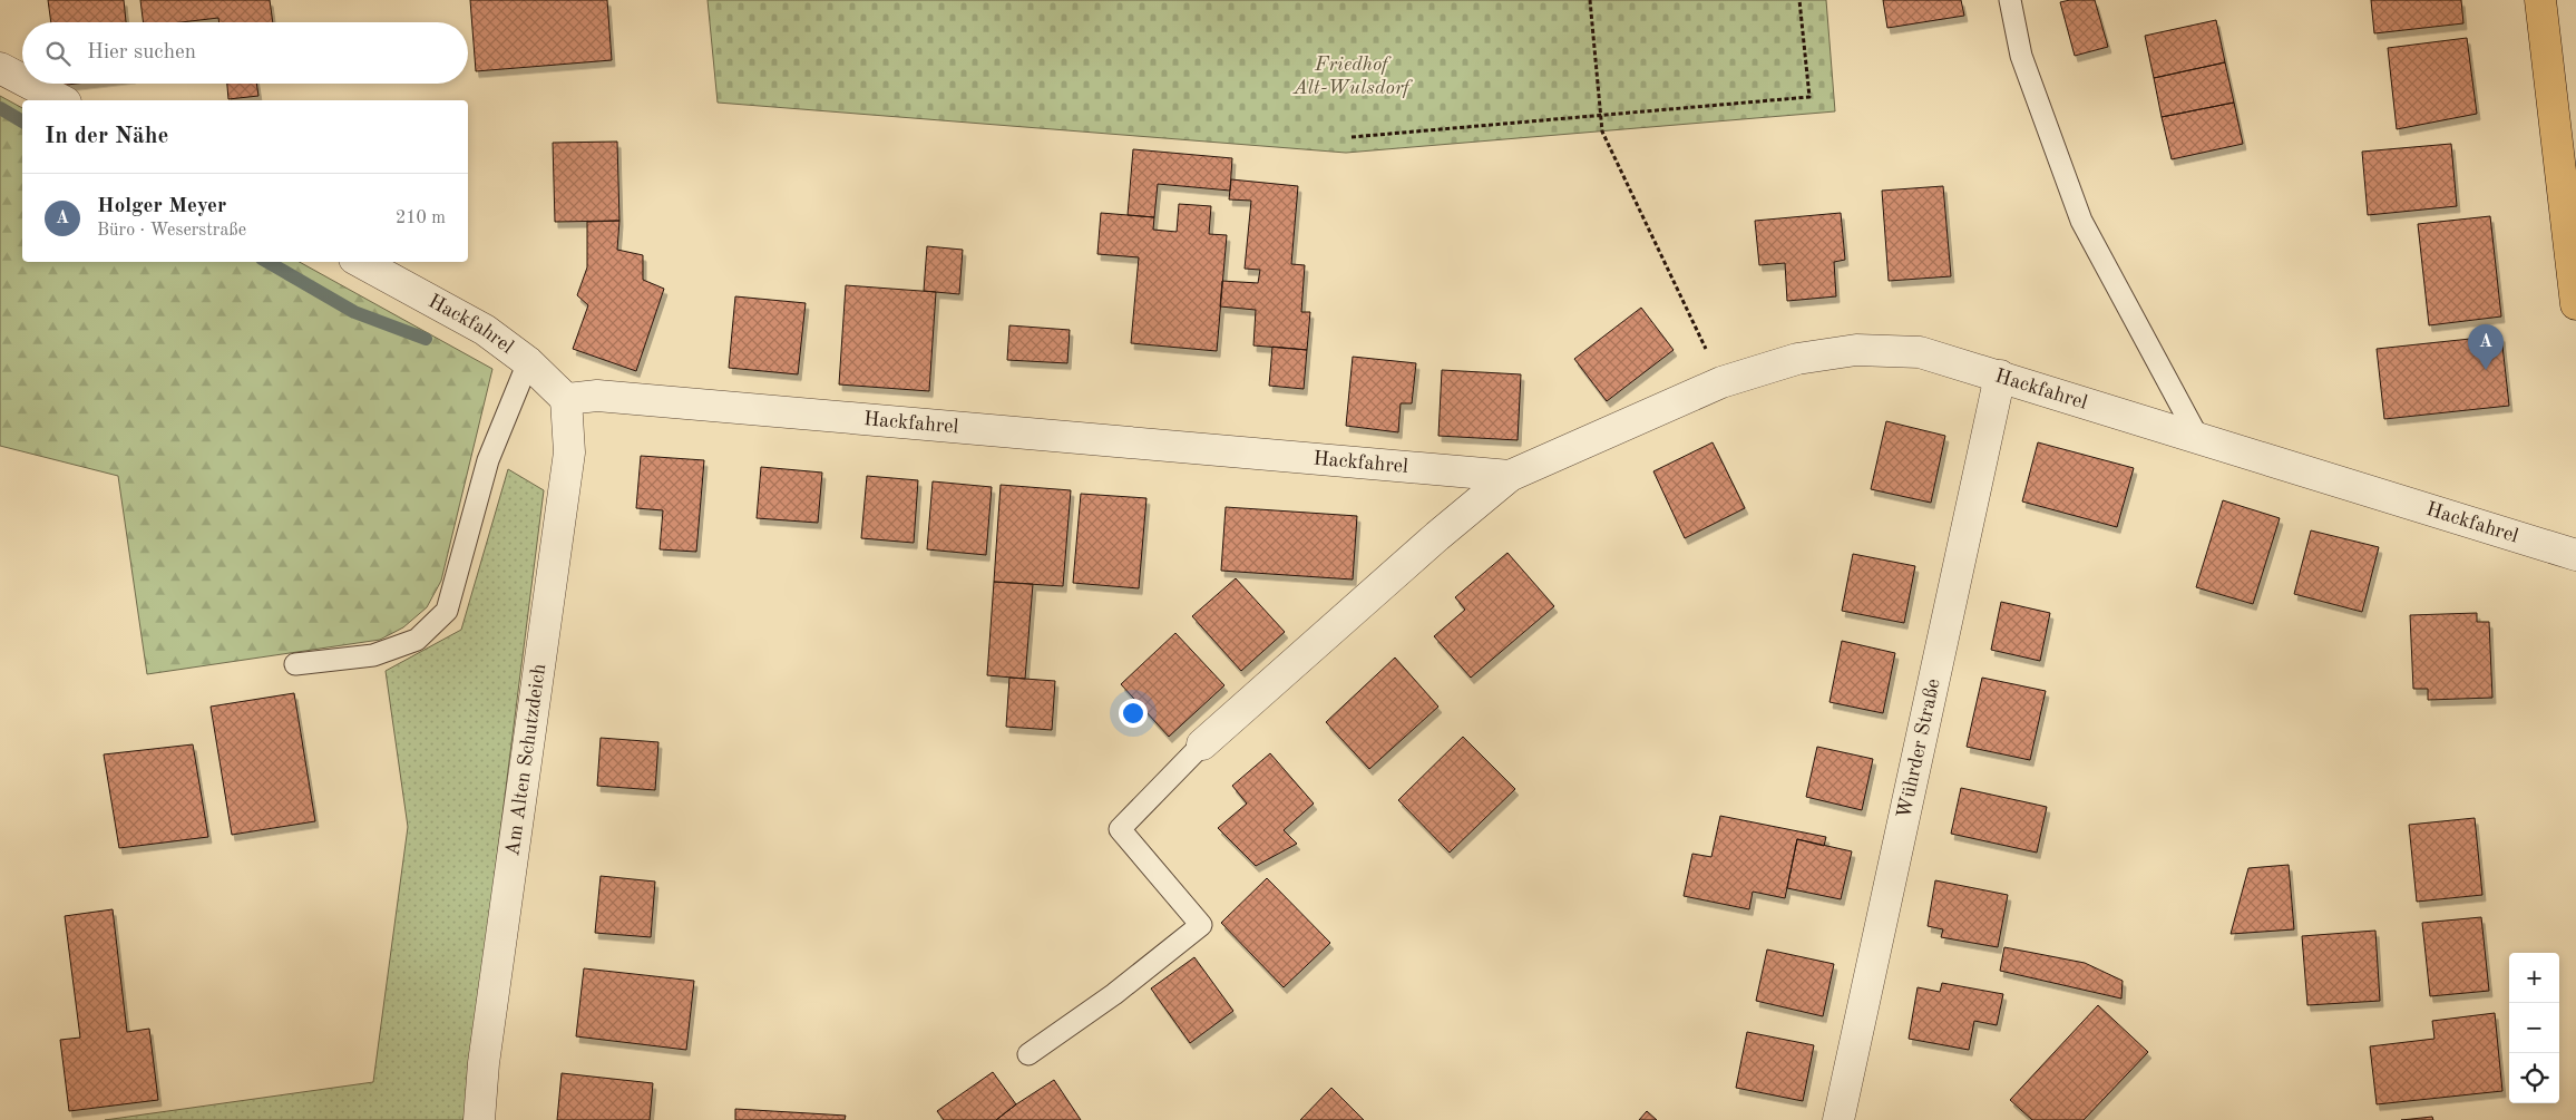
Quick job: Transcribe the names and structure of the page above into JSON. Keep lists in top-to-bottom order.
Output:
{
  "streets": {
    "street": ["Hackfahrel", "Wührder Straße", "Am Alten Schutzdeich"]
  },
  "crossings": [
    ["Hackfahrel", "Wührder Straße"],
    ["Hackfahrel", "Am Alten Schutzdeich"]
  ],
  "parks": ["Friedhof Alt-Wulsdorf"],
  "page": {
    "search": "Hier suchen",
    "heading": "In der Nähe",
    "list": [
      {
        "mark": "A",
        "name": "Holger Meyer",
        "note": "Büro · Weserstraße",
        "value": "210 m"
      }
    ],
    "pins": "A",
    "map_buttons": ["+", "−"]
  }
}
